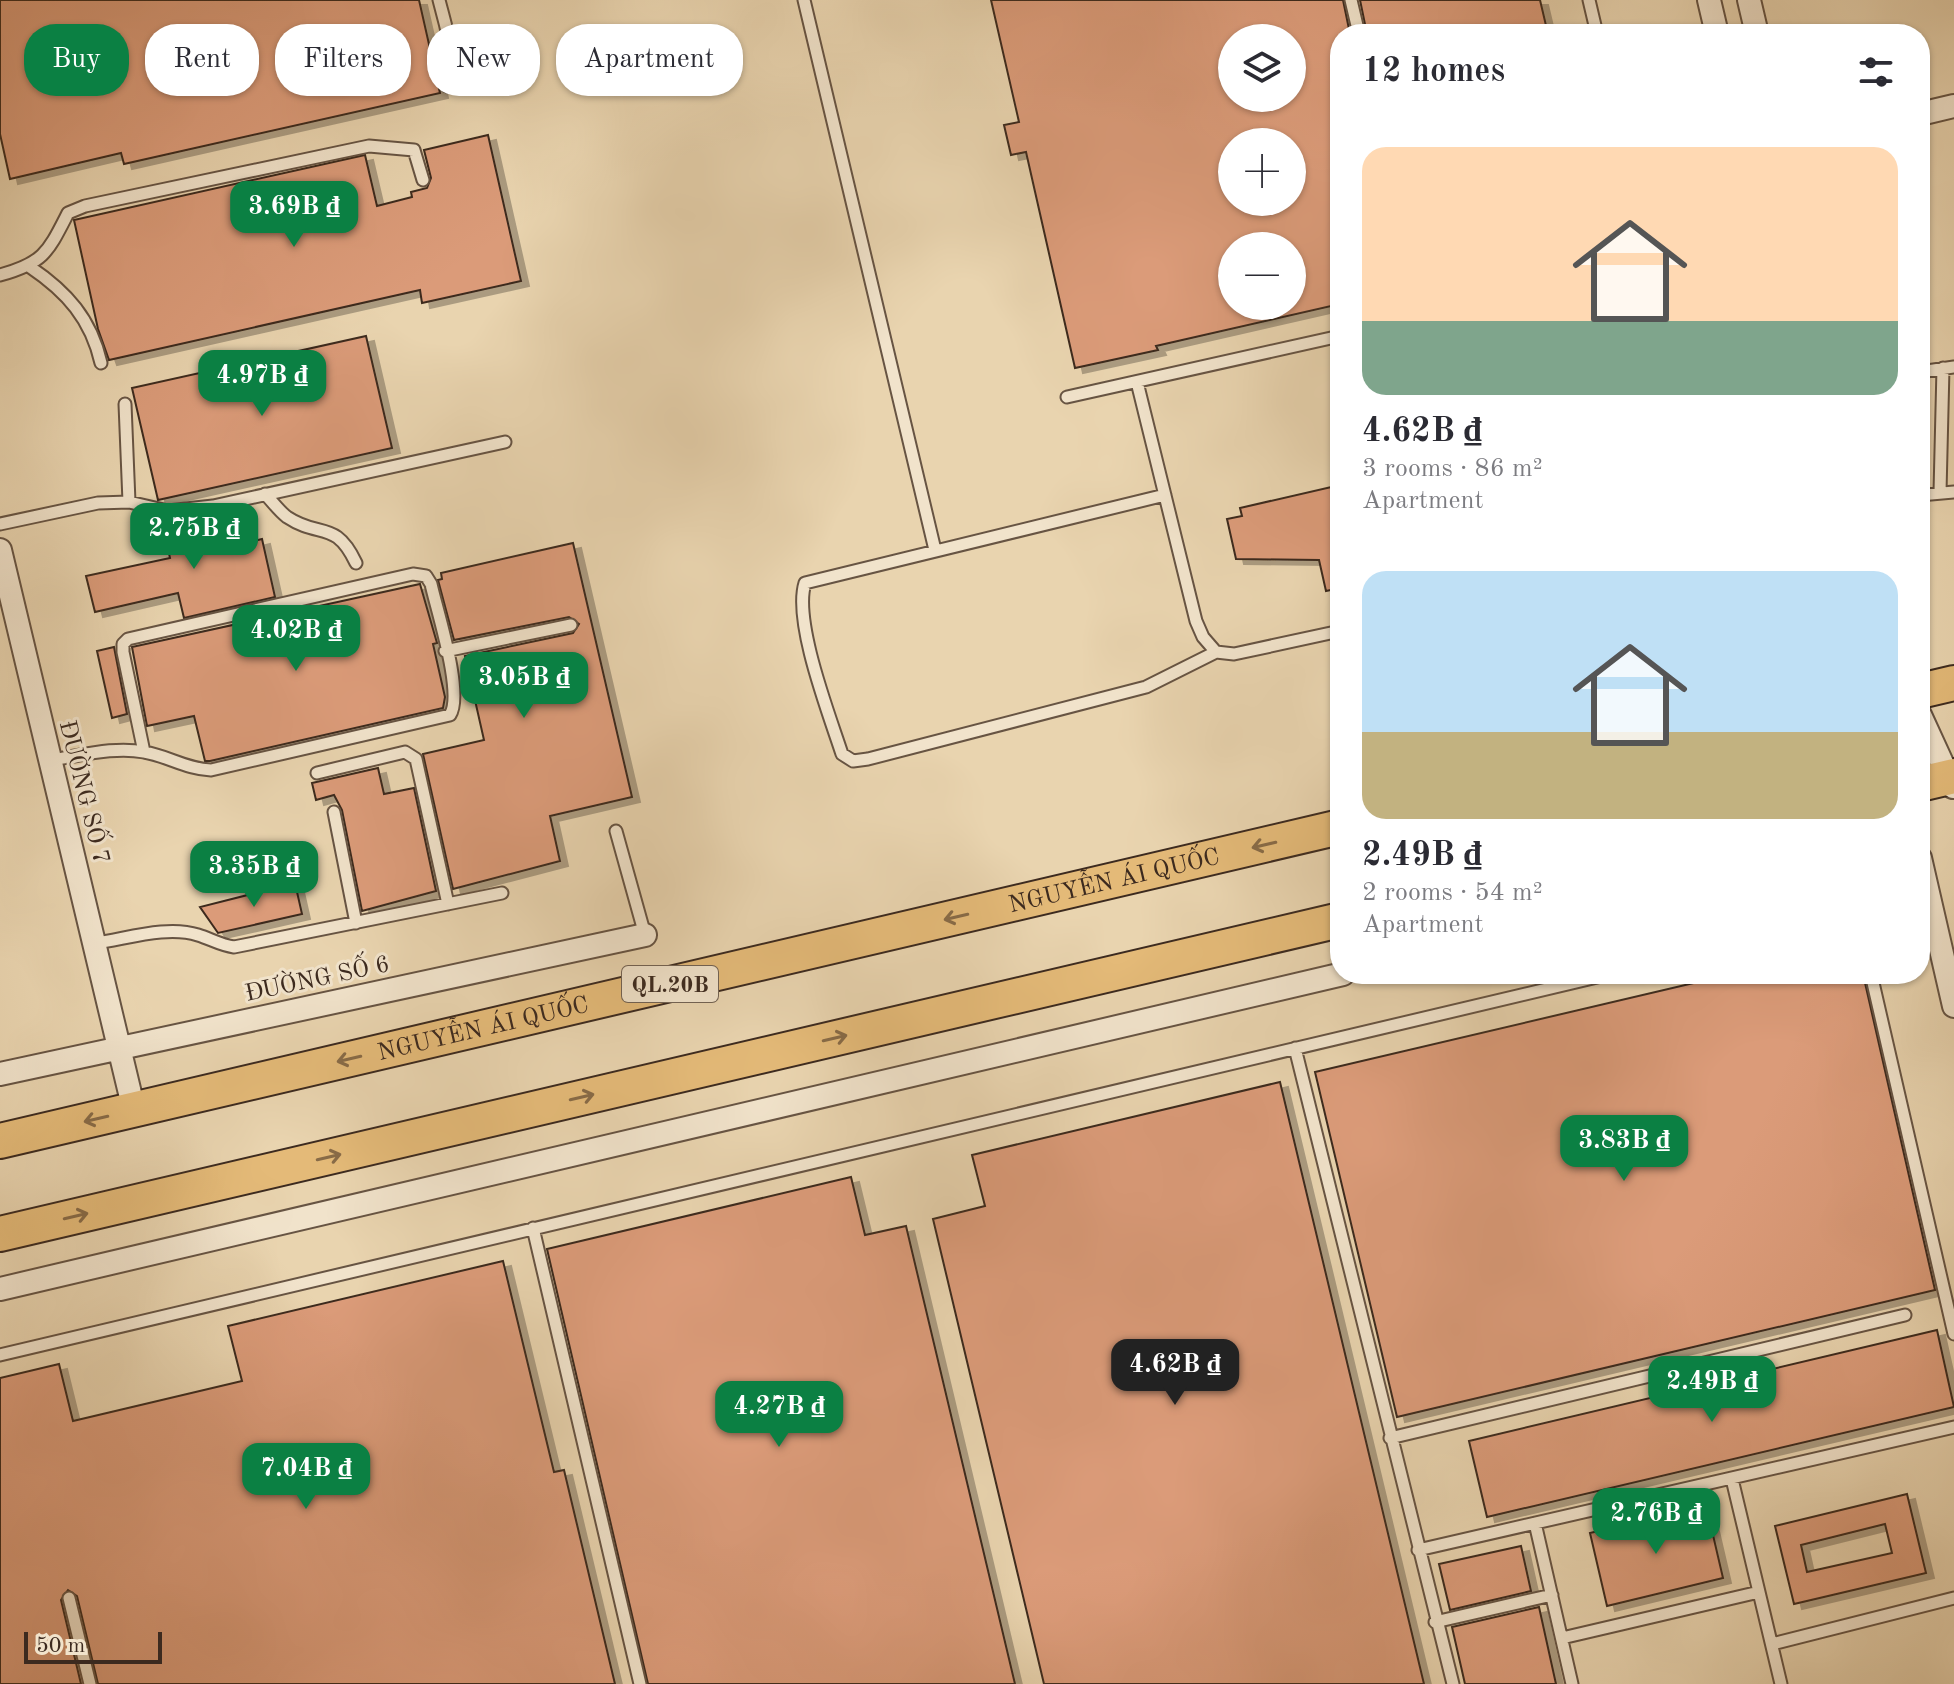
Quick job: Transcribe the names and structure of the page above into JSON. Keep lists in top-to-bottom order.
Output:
{
  "streets": {
    "main road": ["NGUYỄN ÁI QUỐC", "QL.20B"],
    "street": ["ĐƯỜNG SỐ 7", "ĐƯỜNG SỐ 6"]
  },
  "crossings": [
    ["ĐƯỜNG SỐ 7", "NGUYỄN ÁI QUỐC"],
    ["ĐƯỜNG SỐ 7", "ĐƯỜNG SỐ 6"]
  ],
  "scale_bar": "50 m",
  "page": {
    "map_buttons": ["+", "−"],
    "chip": [
      "Buy",
      "Rent",
      "Filters",
      "New",
      "Apartment"
    ],
    "heading": "12 homes",
    "list": [
      {
        "name": "4.62B ₫",
        "note": "3 rooms · 86 m² · Apartment"
      },
      {
        "name": "2.49B ₫",
        "note": "2 rooms · 54 m² · Apartment"
      }
    ],
    "price": [
      "3.69B ₫",
      "4.97B ₫",
      "2.75B ₫",
      "4.02B ₫",
      "3.05B ₫",
      "3.35B ₫",
      "3.83B ₫",
      "4.62B ₫",
      "2.49B ₫",
      "4.27B ₫",
      "7.04B ₫",
      "2.76B ₫"
    ],
    "scale": "50 m"
  }
}
